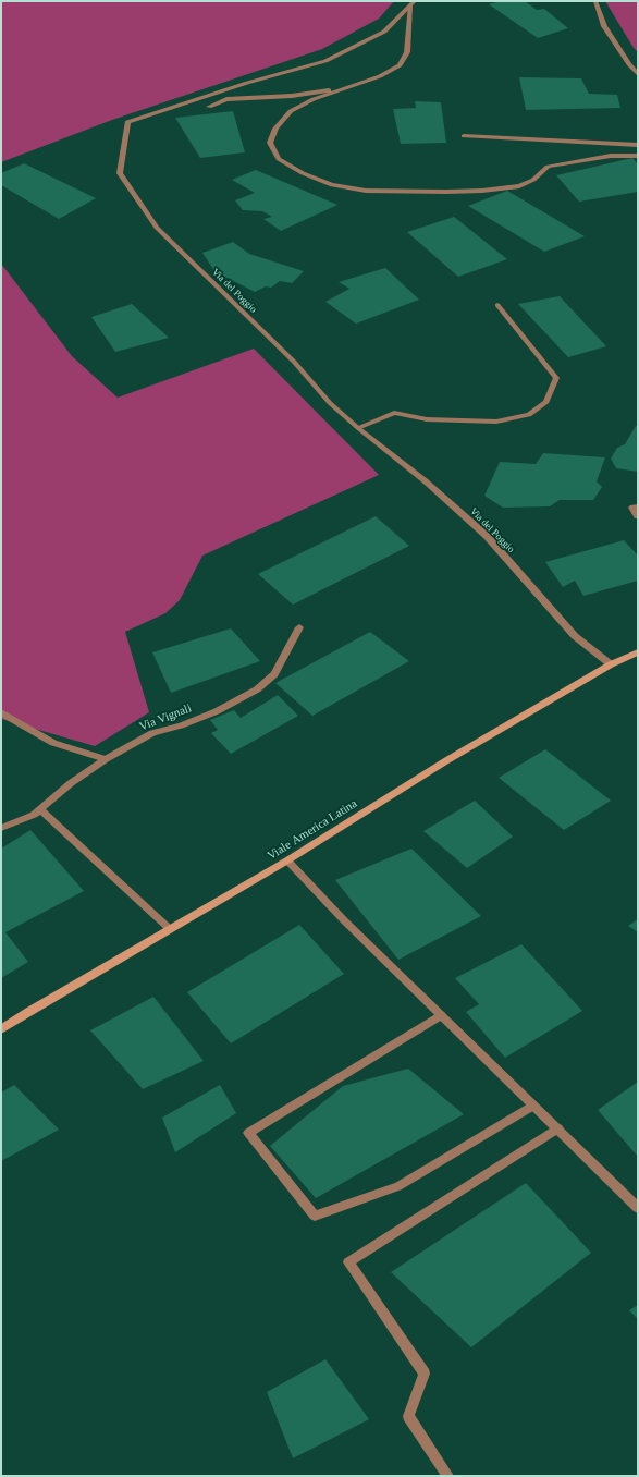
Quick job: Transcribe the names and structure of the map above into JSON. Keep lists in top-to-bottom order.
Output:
{
  "streets": {
    "main road": ["Viale America Latina"],
    "street": ["Via del Poggio", "Via Vignali"]
  },
  "crossings": [
    ["Via del Poggio", "Viale America Latina"]
  ]
}
